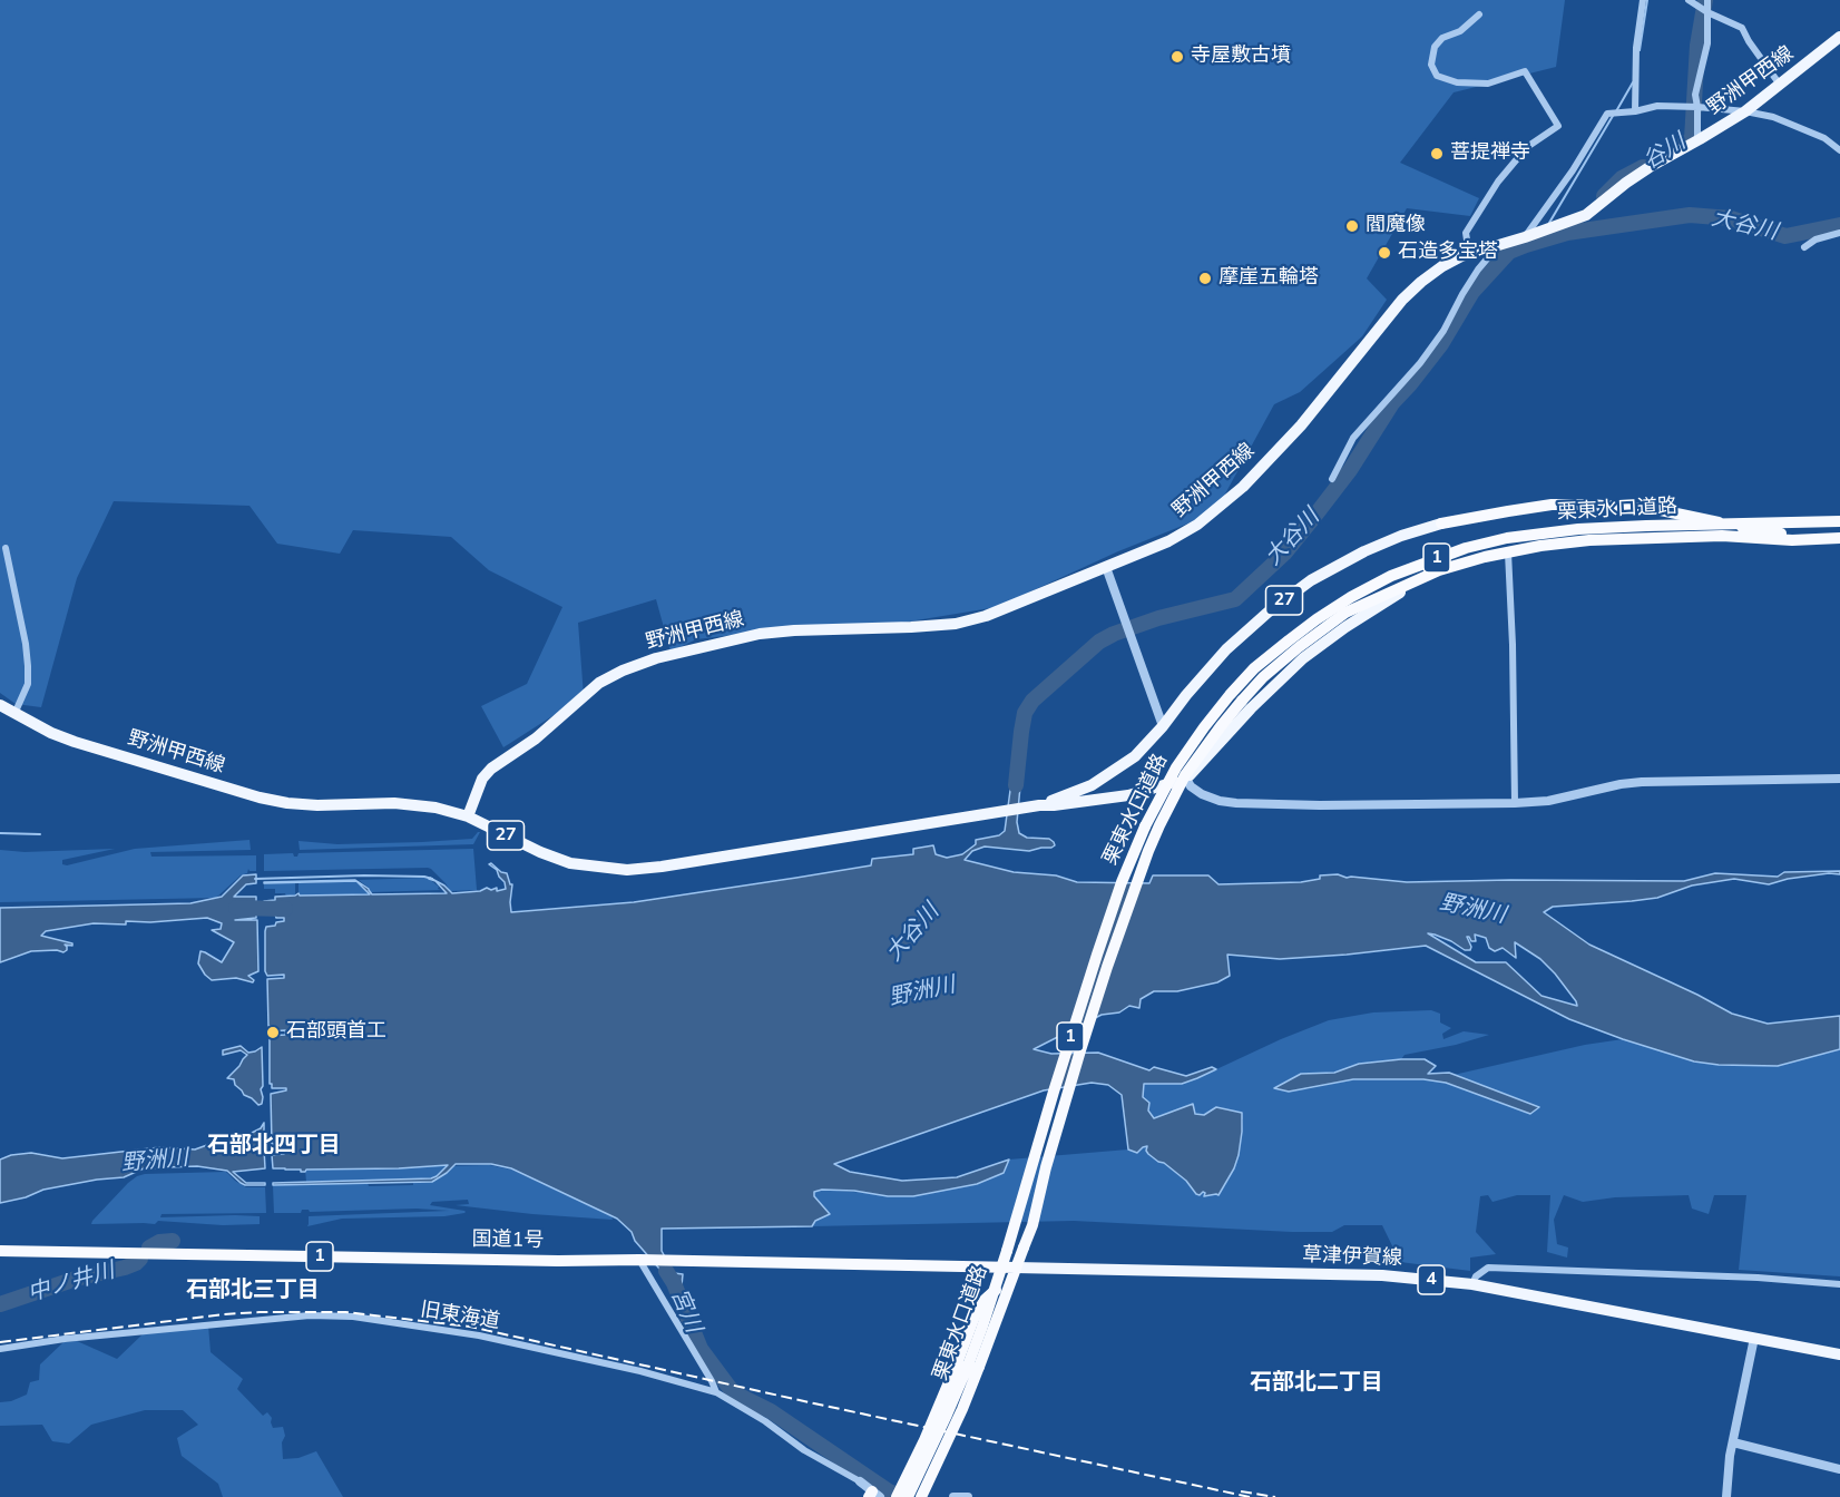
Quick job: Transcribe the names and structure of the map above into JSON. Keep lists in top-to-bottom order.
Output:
{
  "streets": {
    "highway": ["栗東水口道路", "1", "国道1号"],
    "main road": [
      "野洲甲西線",
      "27",
      "草津伊賀線",
      "4"
    ],
    "street": ["旧東海道"]
  },
  "crossings": [
    ["野洲甲西線", "27"],
    ["栗東水口道路", "1"],
    ["栗東水口道路", "国道1号"],
    ["栗東水口道路", "草津伊賀線"],
    ["1", "27"],
    ["1", "国道1号"],
    ["1", "草津伊賀線"],
    ["国道1号", "草津伊賀線"]
  ],
  "districts": ["石部北四丁目", "石部北三丁目", "石部北二丁目"],
  "water": [
    "谷川",
    "大谷川",
    "野洲川",
    "中ノ井川",
    "宮川"
  ],
  "places": [
    "寺屋敷古墳",
    "菩提禅寺",
    "閻魔像",
    "石造多宝塔",
    "摩崖五輪塔",
    "石部頭首工"
  ]
}
